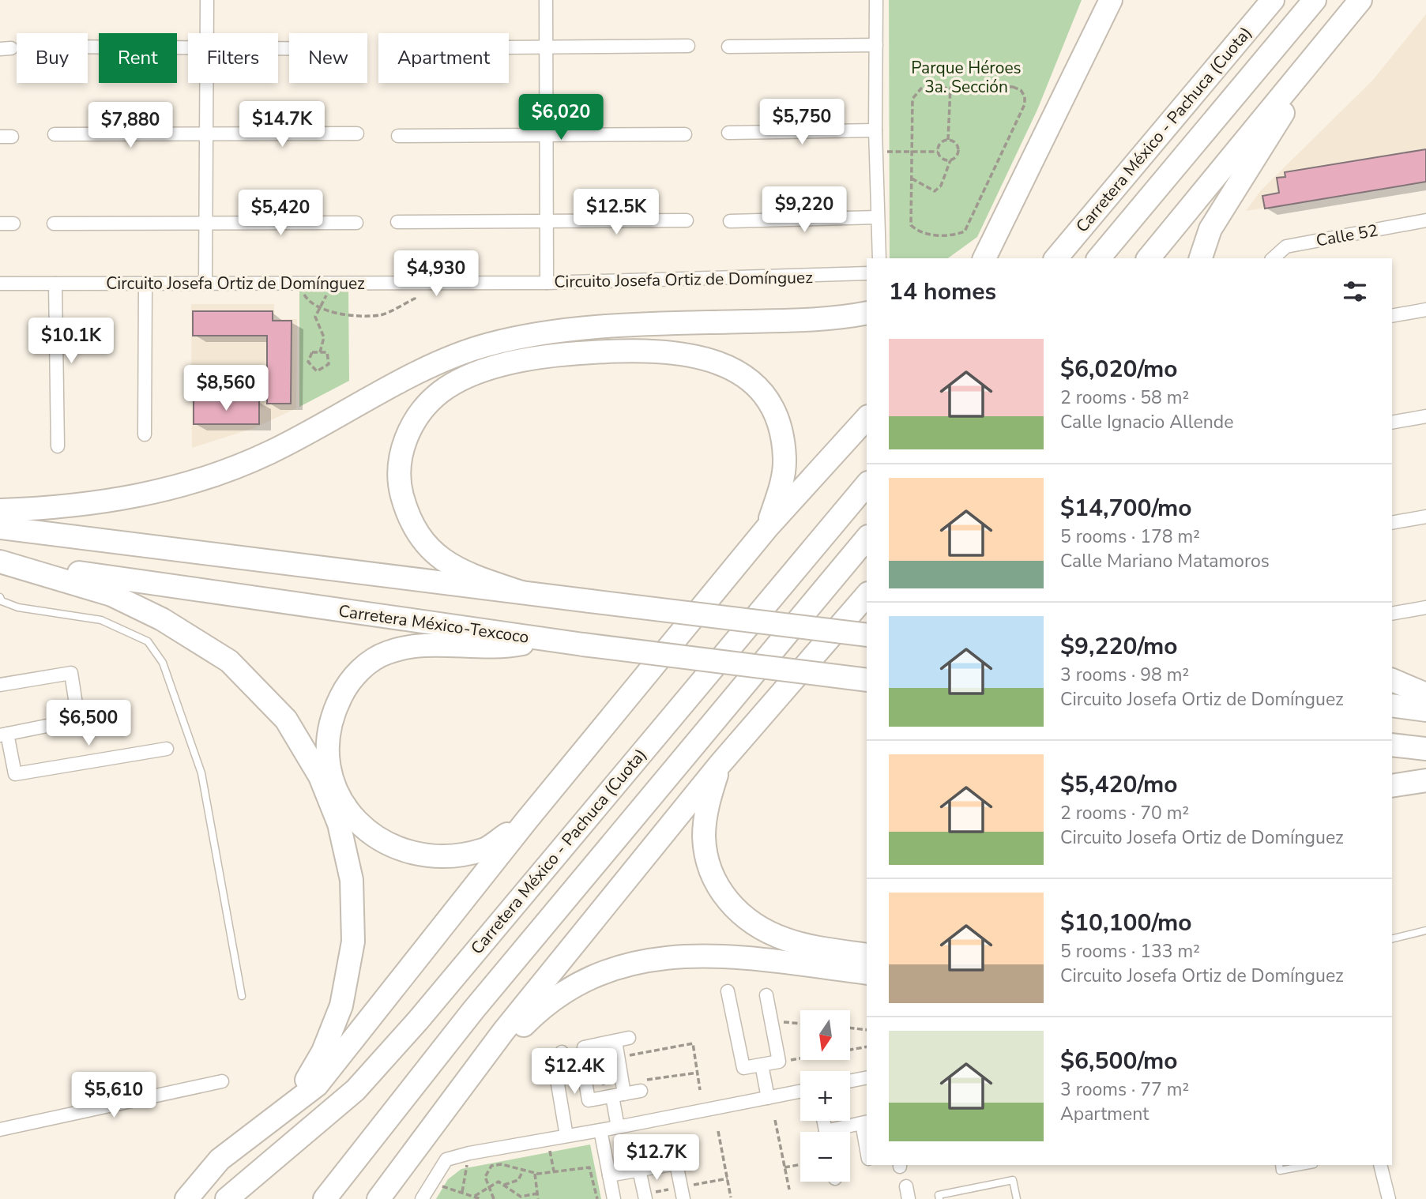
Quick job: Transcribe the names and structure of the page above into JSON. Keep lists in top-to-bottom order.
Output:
{
  "streets": {
    "highway": ["Carretera México - Pachuca (Cuota)", "Carretera México-Texcoco"],
    "street": ["Calle 52", "Circuito Josefa Ortiz de Domínguez"]
  },
  "parks": ["Parque Héroes 3a. Sección"],
  "north": "bottom",
  "page": {
    "chip": [
      "Buy",
      "Rent",
      "Filters",
      "New",
      "Apartment"
    ],
    "price": [
      "$6,020",
      "$5,750",
      "$14.7K",
      "$7,880",
      "$9,220",
      "$12.5K",
      "$5,420",
      "$4,930",
      "$10.1K",
      "$8,560",
      "$6,500",
      "$12.4K",
      "$5,610",
      "$12.7K"
    ],
    "heading": "14 homes",
    "list": [
      {
        "name": "$6,020/mo",
        "note": "2 rooms · 58 m² · Calle Ignacio Allende"
      },
      {
        "name": "$14,700/mo",
        "note": "5 rooms · 178 m² · Calle Mariano Matamoros"
      },
      {
        "name": "$9,220/mo",
        "note": "3 rooms · 98 m² · Circuito Josefa Ortiz de Domínguez"
      },
      {
        "name": "$5,420/mo",
        "note": "2 rooms · 70 m² · Circuito Josefa Ortiz de Domínguez"
      },
      {
        "name": "$10,100/mo",
        "note": "5 rooms · 133 m² · Circuito Josefa Ortiz de Domínguez"
      },
      {
        "name": "$6,500/mo",
        "note": "3 rooms · 77 m² · Apartment"
      }
    ],
    "map_buttons": ["+", "−"]
  }
}
